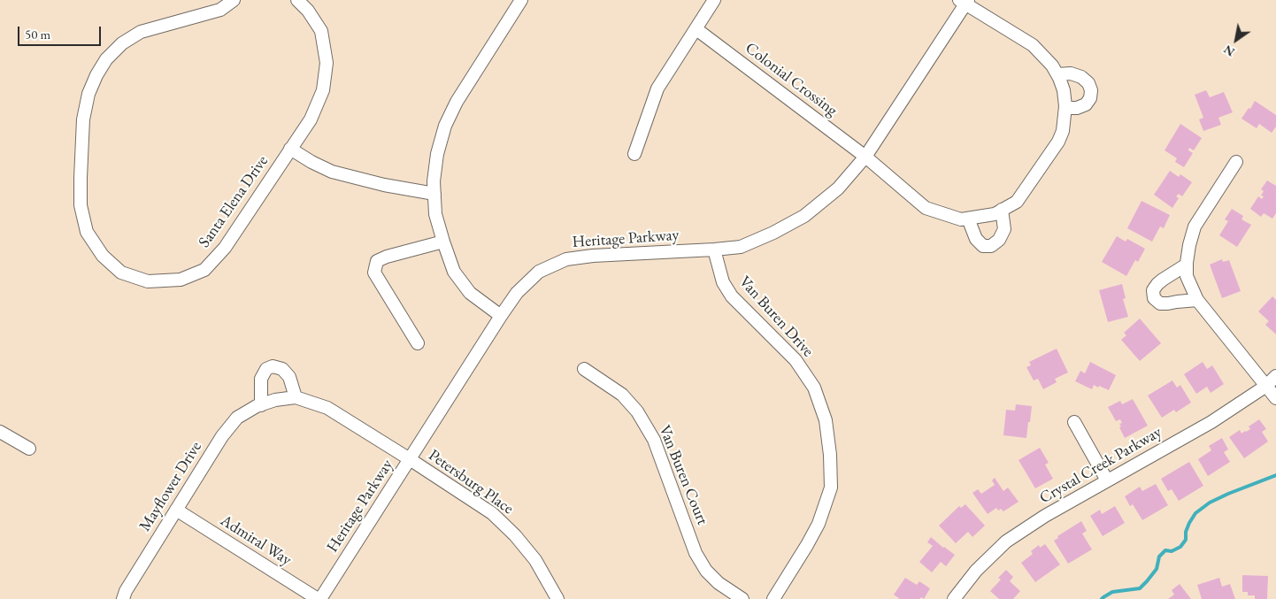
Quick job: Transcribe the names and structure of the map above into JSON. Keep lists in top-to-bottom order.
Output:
{
  "streets": {
    "street": [
      "Colonial Crossing",
      "Santa Elena Drive",
      "Heritage Parkway",
      "Van Buren Drive",
      "Crystal Creek Parkway",
      "Van Buren Court",
      "Petersburg Place",
      "Mayflower Drive",
      "Admiral Way"
    ]
  },
  "crossings": [
    ["Colonial Crossing", "Heritage Parkway"],
    ["Heritage Parkway", "Van Buren Drive"],
    ["Heritage Parkway", "Petersburg Place"],
    ["Heritage Parkway", "Mayflower Drive"],
    ["Heritage Parkway", "Admiral Way"],
    ["Petersburg Place", "Mayflower Drive"],
    ["Mayflower Drive", "Admiral Way"]
  ],
  "scale_bar": "50 m",
  "north": "bottom left"
}
